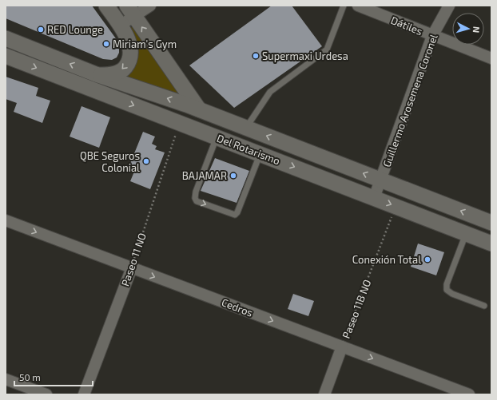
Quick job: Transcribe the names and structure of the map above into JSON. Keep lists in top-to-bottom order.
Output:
{
  "streets": {
    "main road": ["Del Rotarismo"],
    "street": [
      "Dátiles",
      "Guillermo Arosemena Coronel",
      "Paseo 11 NO",
      "Cedros",
      "Paseo 11B NO"
    ]
  },
  "crossings": [
    ["Dátiles", "Guillermo Arosemena Coronel"],
    ["Guillermo Arosemena Coronel", "Del Rotarismo"],
    ["Del Rotarismo", "Paseo 11 NO"],
    ["Del Rotarismo", "Paseo 11B NO"],
    ["Paseo 11 NO", "Cedros"],
    ["Cedros", "Paseo 11B NO"]
  ],
  "one_way": ["Cedros"],
  "places": [
    "RED Lounge",
    "Miriam's Gym",
    "Supermaxi Urdesa",
    "QBE Seguros Colonial",
    "BAJAMAR",
    "Conexión Total"
  ],
  "scale_bar": "50 m",
  "north": "right"
}
